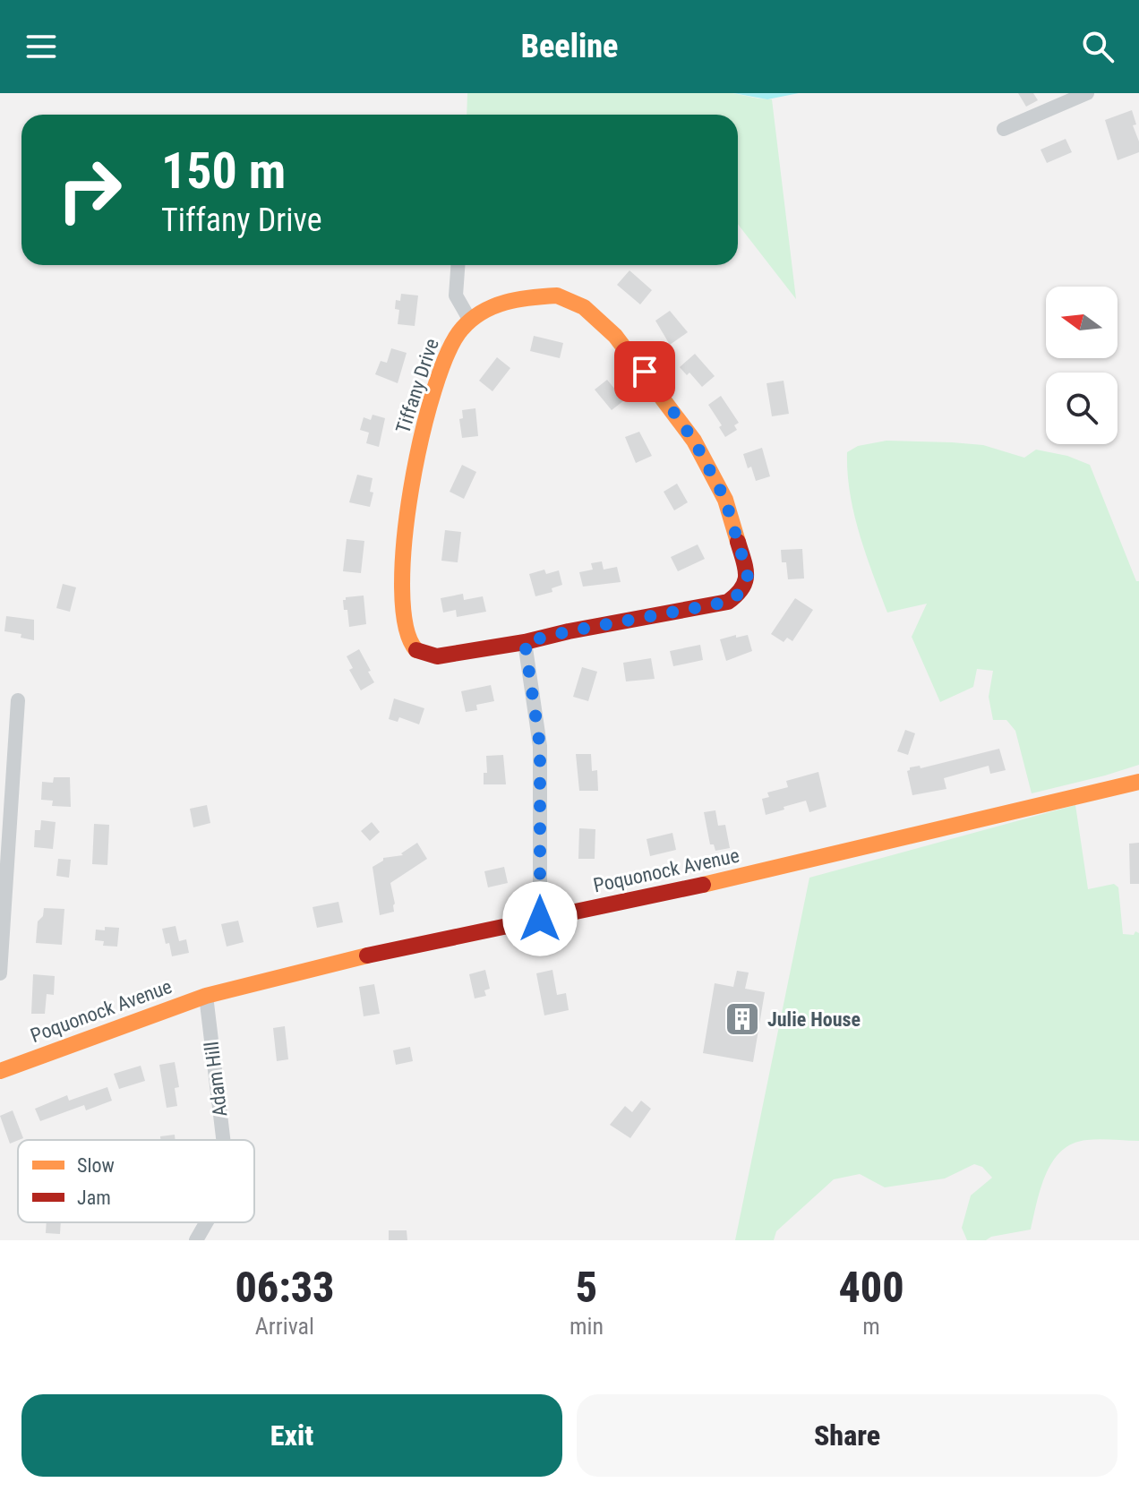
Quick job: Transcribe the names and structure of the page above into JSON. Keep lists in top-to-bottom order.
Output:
{
  "streets": {
    "main road": ["Tiffany Drive", "Poquonock Avenue"],
    "street": ["Adam Hill"]
  },
  "crossings": [
    ["Poquonock Avenue", "Adam Hill"]
  ],
  "places": {
    "building": ["Julie House"]
  },
  "legend": ["Slow", "Jam"],
  "north": "left",
  "page": {
    "header": "Beeline",
    "turn": ["150 m", "Tiffany Drive"],
    "eta": [
      "06:33",
      "Arrival",
      "5",
      "min",
      "400",
      "m"
    ],
    "buttons": ["Exit", "Share"]
  }
}
